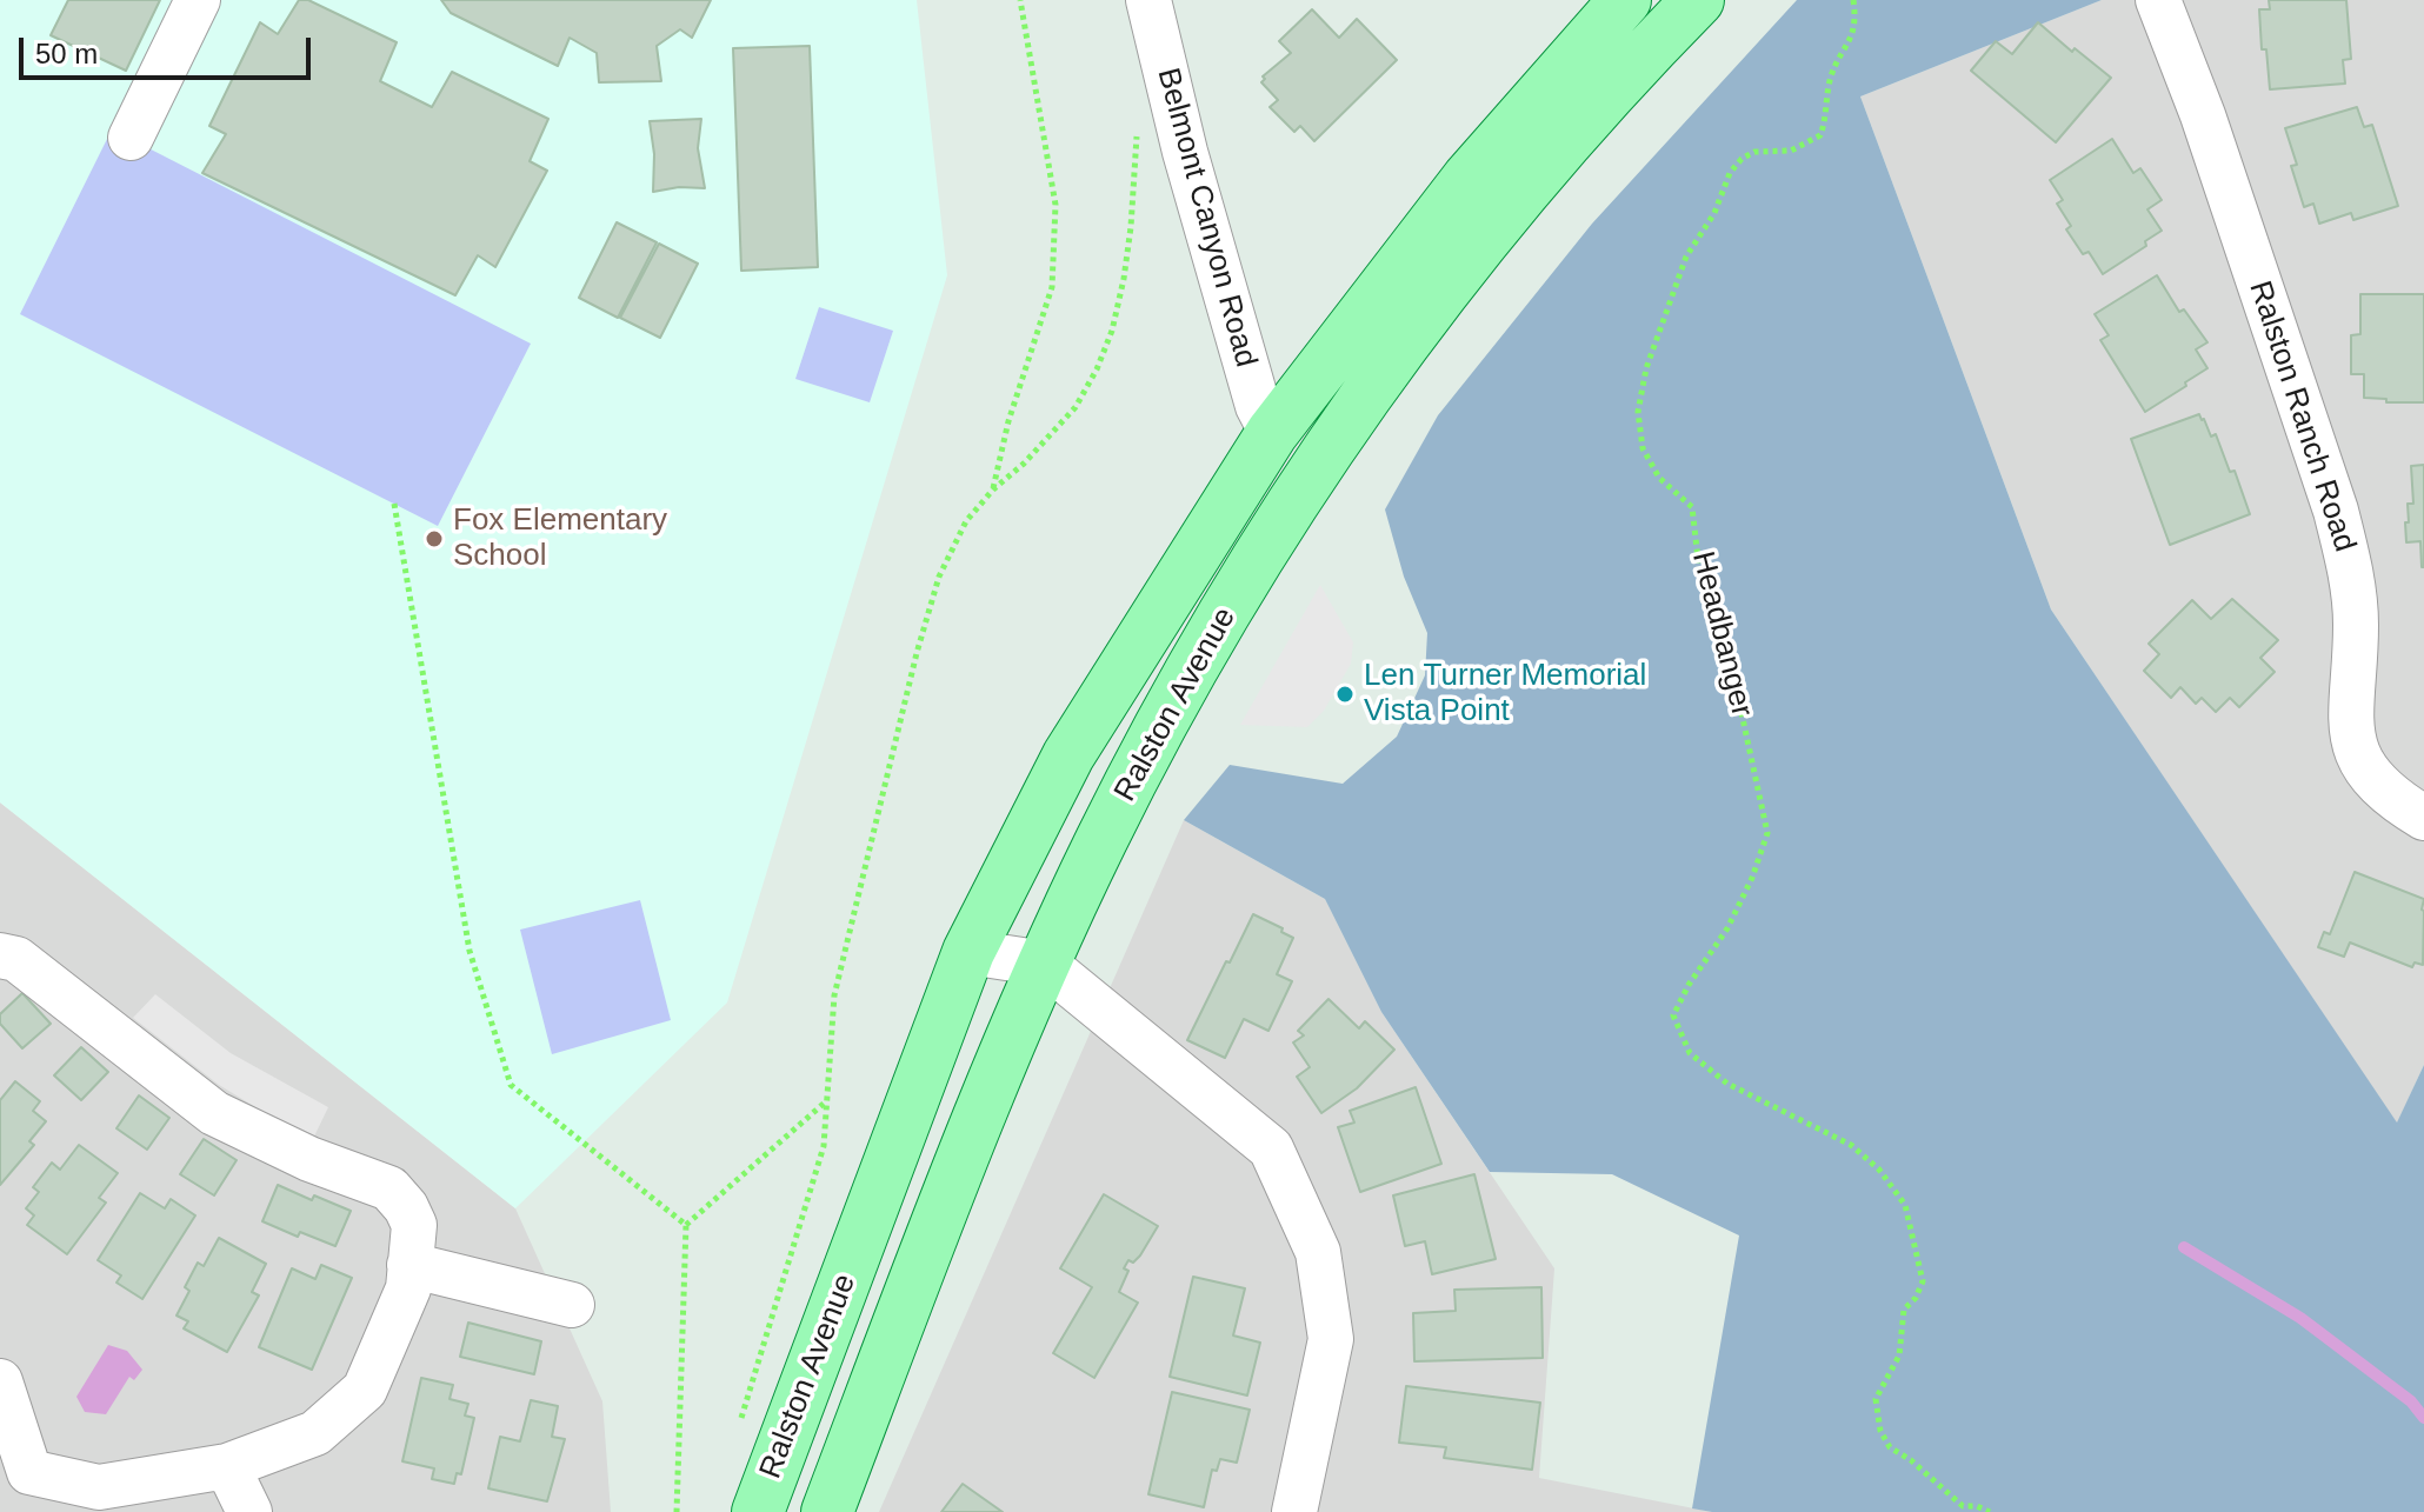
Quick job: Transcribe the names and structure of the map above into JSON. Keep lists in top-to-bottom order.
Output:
{
  "streets": {
    "main road": ["Ralston Avenue"],
    "street": ["Belmont Canyon Road", "Ralston Ranch Road"],
    "path": ["Headbanger"]
  },
  "crossings": [
    ["Belmont Canyon Road", "Ralston Avenue"]
  ],
  "places": ["Fox Elementary School", "Len Turner Memorial Vista Point"],
  "scale_bar": "50 m"
}
